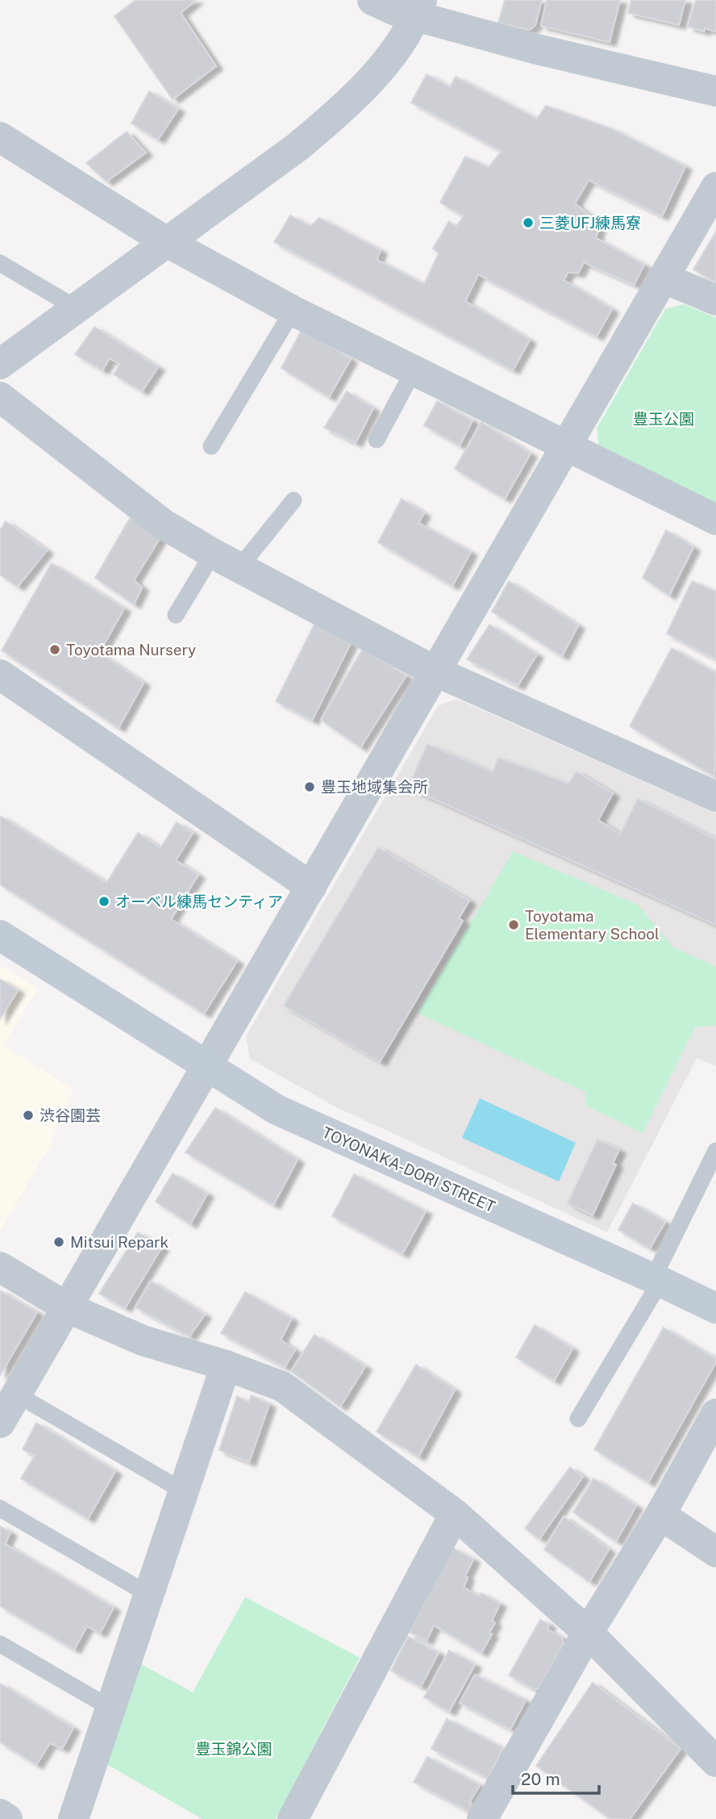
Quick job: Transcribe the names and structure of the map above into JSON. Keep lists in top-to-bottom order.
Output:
{
  "streets": {
    "street": ["TOYONAKA-DORI STREET"]
  },
  "parks": ["豊玉公園", "豊玉錦公園"],
  "places": [
    "三菱UFJ練馬寮",
    "Toyotama Nursery",
    "豊玉地域集会所",
    "オーベル練馬センティア",
    "Toyotama Elementary School",
    "渋谷園芸",
    "Mitsui Repark"
  ],
  "scale_bar": "20 m"
}
